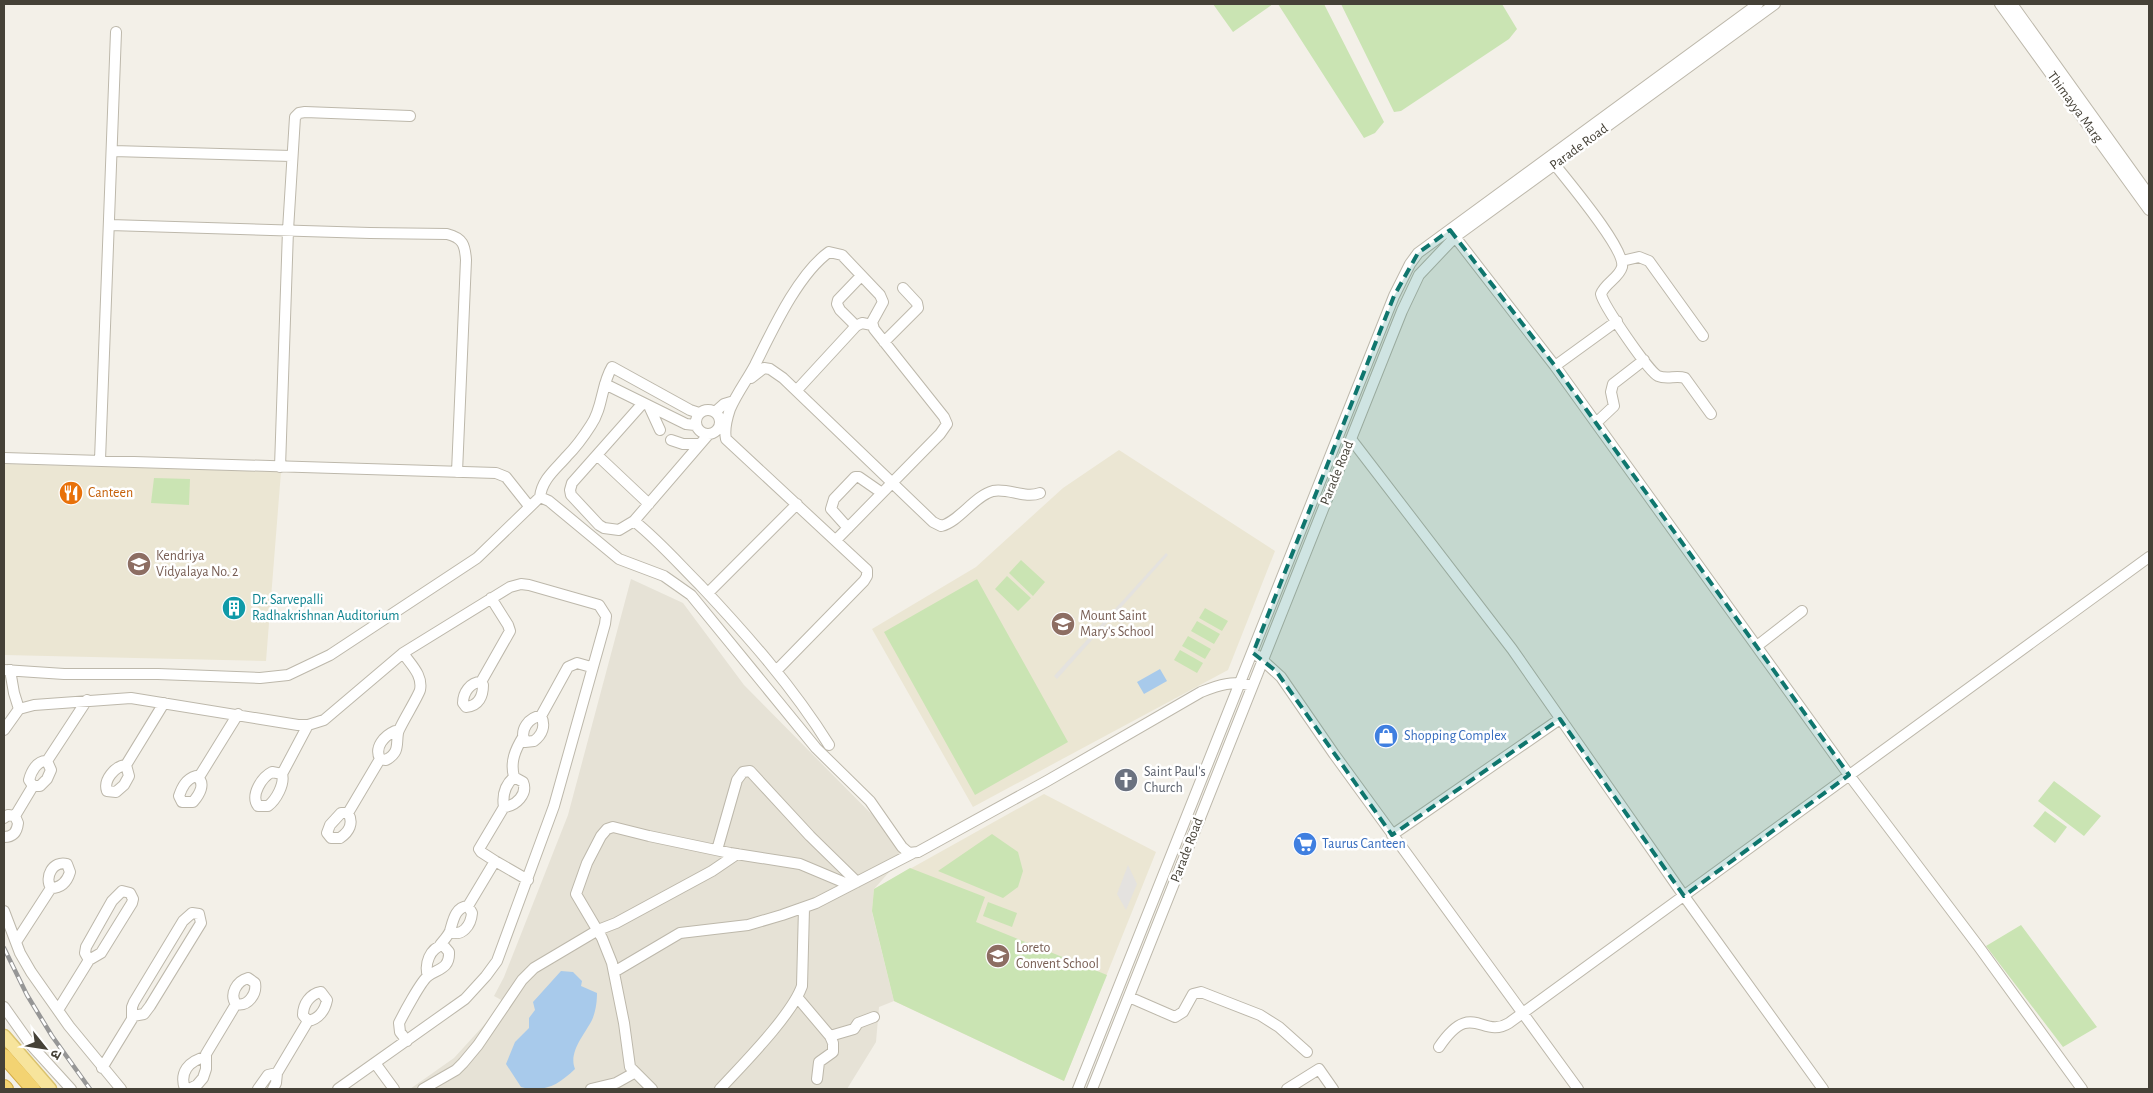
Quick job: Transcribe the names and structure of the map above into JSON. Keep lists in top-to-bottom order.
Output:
{
  "streets": {
    "street": ["Thimayya Marg", "Parade Road"]
  },
  "places": {
    "restaurant": ["Canteen"],
    "school or university": ["Kendriya Vidyalaya No. 2", "Mount Saint Mary's School", "Loreto Convent School"],
    "building": ["Dr. Sarvepalli Radhakrishnan Auditorium"],
    "shop": ["Shopping Complex"],
    "church": ["Saint Paul's Church"],
    "supermarket": ["Taurus Canteen"]
  },
  "north": "bottom right"
}
